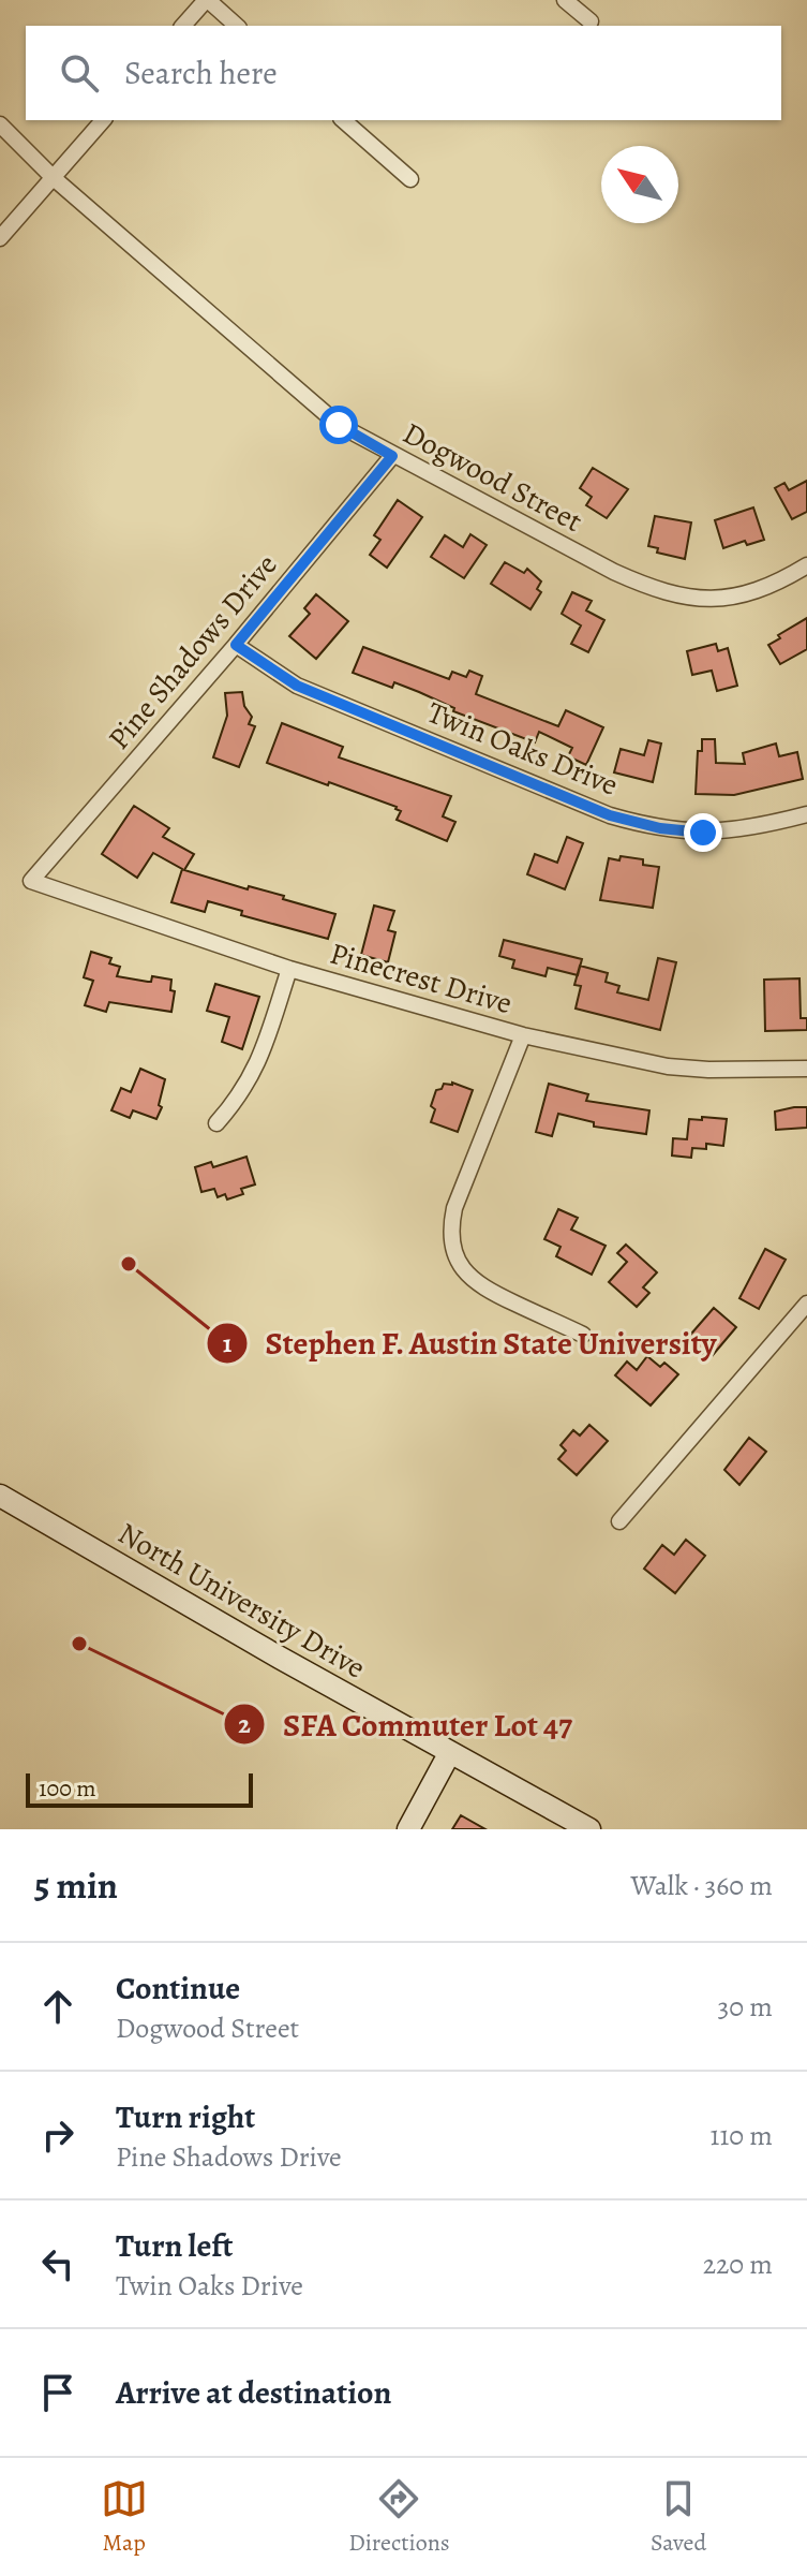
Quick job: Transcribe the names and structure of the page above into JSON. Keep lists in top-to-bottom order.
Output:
{
  "streets": {
    "main road": ["North University Drive"],
    "street": [
      "Dogwood Street",
      "Pine Shadows Drive",
      "Twin Oaks Drive",
      "Pinecrest Drive"
    ]
  },
  "crossings": [
    ["Dogwood Street", "Pine Shadows Drive"],
    ["Pine Shadows Drive", "Twin Oaks Drive"],
    ["Pine Shadows Drive", "Pinecrest Drive"]
  ],
  "places": ["Stephen F. Austin State University", "SFA Commuter Lot 47"],
  "scale_bar": "100 m",
  "north": "top left",
  "page": {
    "search": "Search here",
    "scale": "100 m",
    "heading": ["5 min", "Walk · 360 m"],
    "list": [
      ["Continue", "Dogwood Street", "30 m"],
      ["Turn right", "Pine Shadows Drive", "110 m"],
      ["Turn left", "Twin Oaks Drive", "220 m"],
      "Arrive at destination"
    ],
    "nav": ["Map", "Directions", "Saved"]
  }
}
